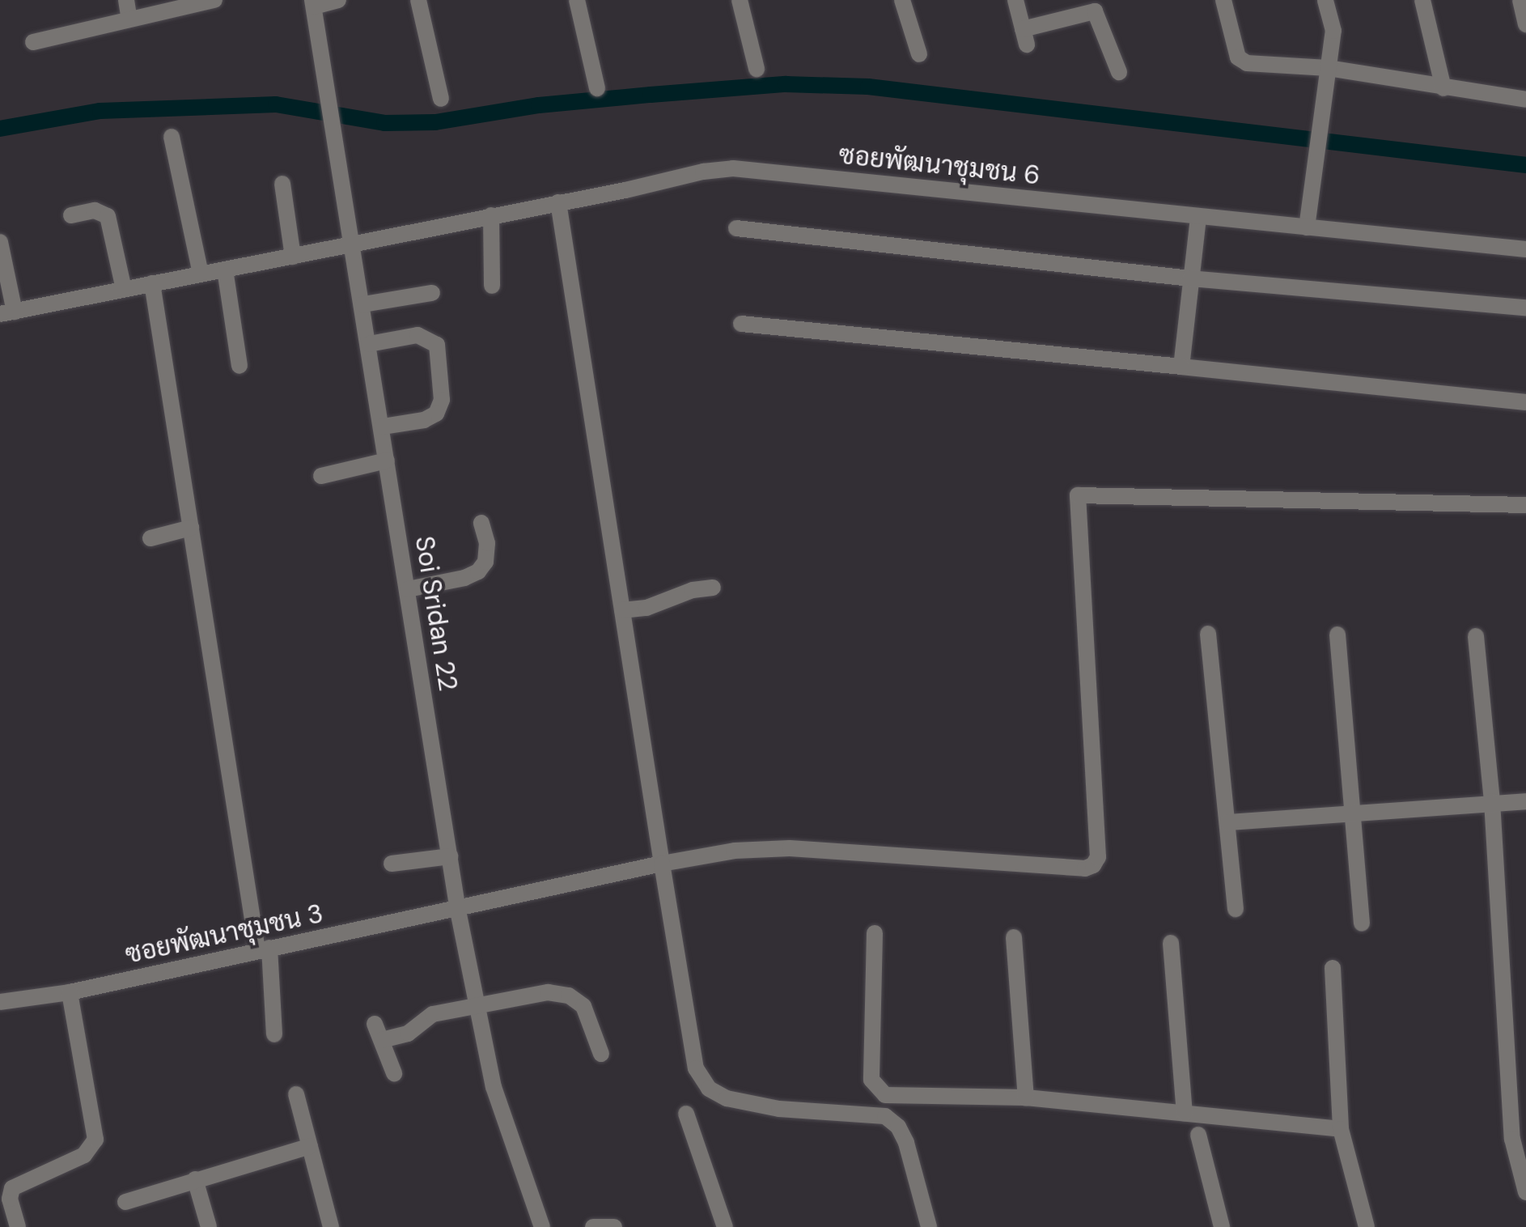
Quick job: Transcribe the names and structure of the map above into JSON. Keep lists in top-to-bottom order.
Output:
{
  "streets": {
    "street": ["ซอยพัฒนาชุมชน 6", "Soi Sridan 22", "ซอยพัฒนาชุมชน 3"]
  },
  "crossings": [
    ["ซอยพัฒนาชุมชน 6", "Soi Sridan 22"],
    ["Soi Sridan 22", "ซอยพัฒนาชุมชน 3"]
  ]
}
